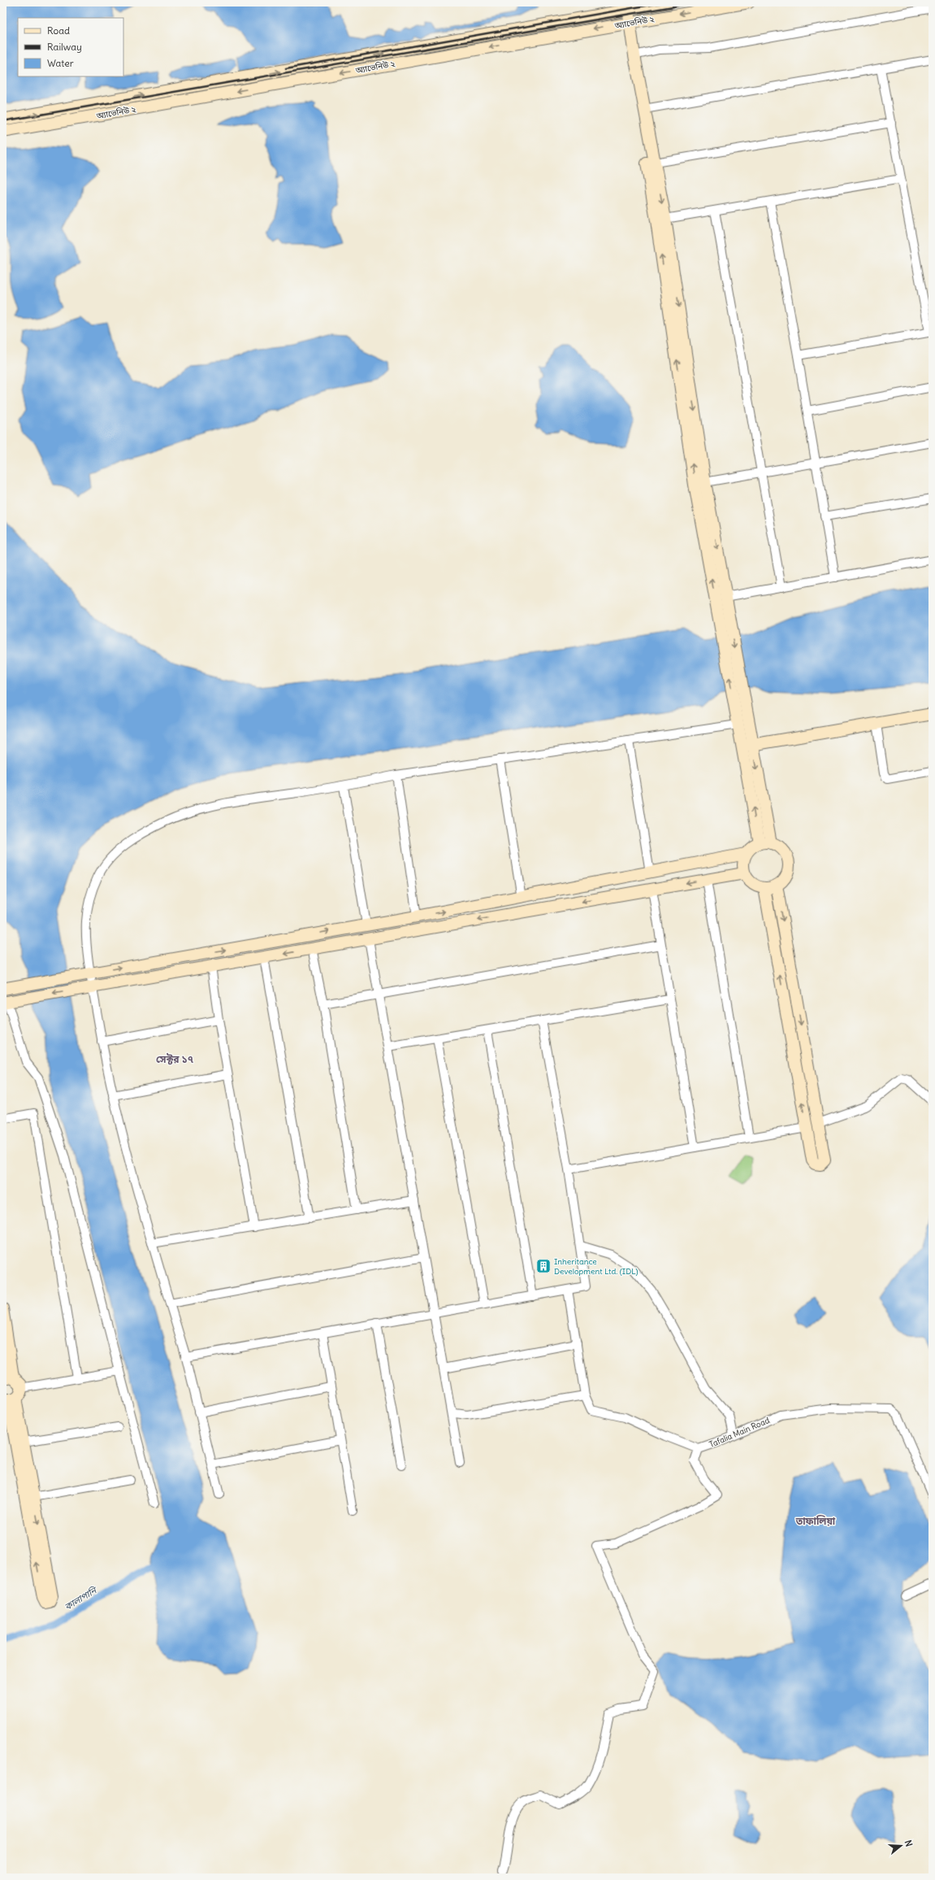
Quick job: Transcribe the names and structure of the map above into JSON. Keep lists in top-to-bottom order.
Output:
{
  "streets": {
    "street": ["অ্যাভেনিউ ২", "Tafalia Main Road"]
  },
  "districts": ["সেক্টর ১৭", "তাফালিয়া"],
  "water": ["কালাপানি"],
  "places": {
    "building": ["Inheritance Development Ltd. (IDL)"]
  },
  "legend": ["Road", "Railway", "Water"],
  "north": "right"
}
